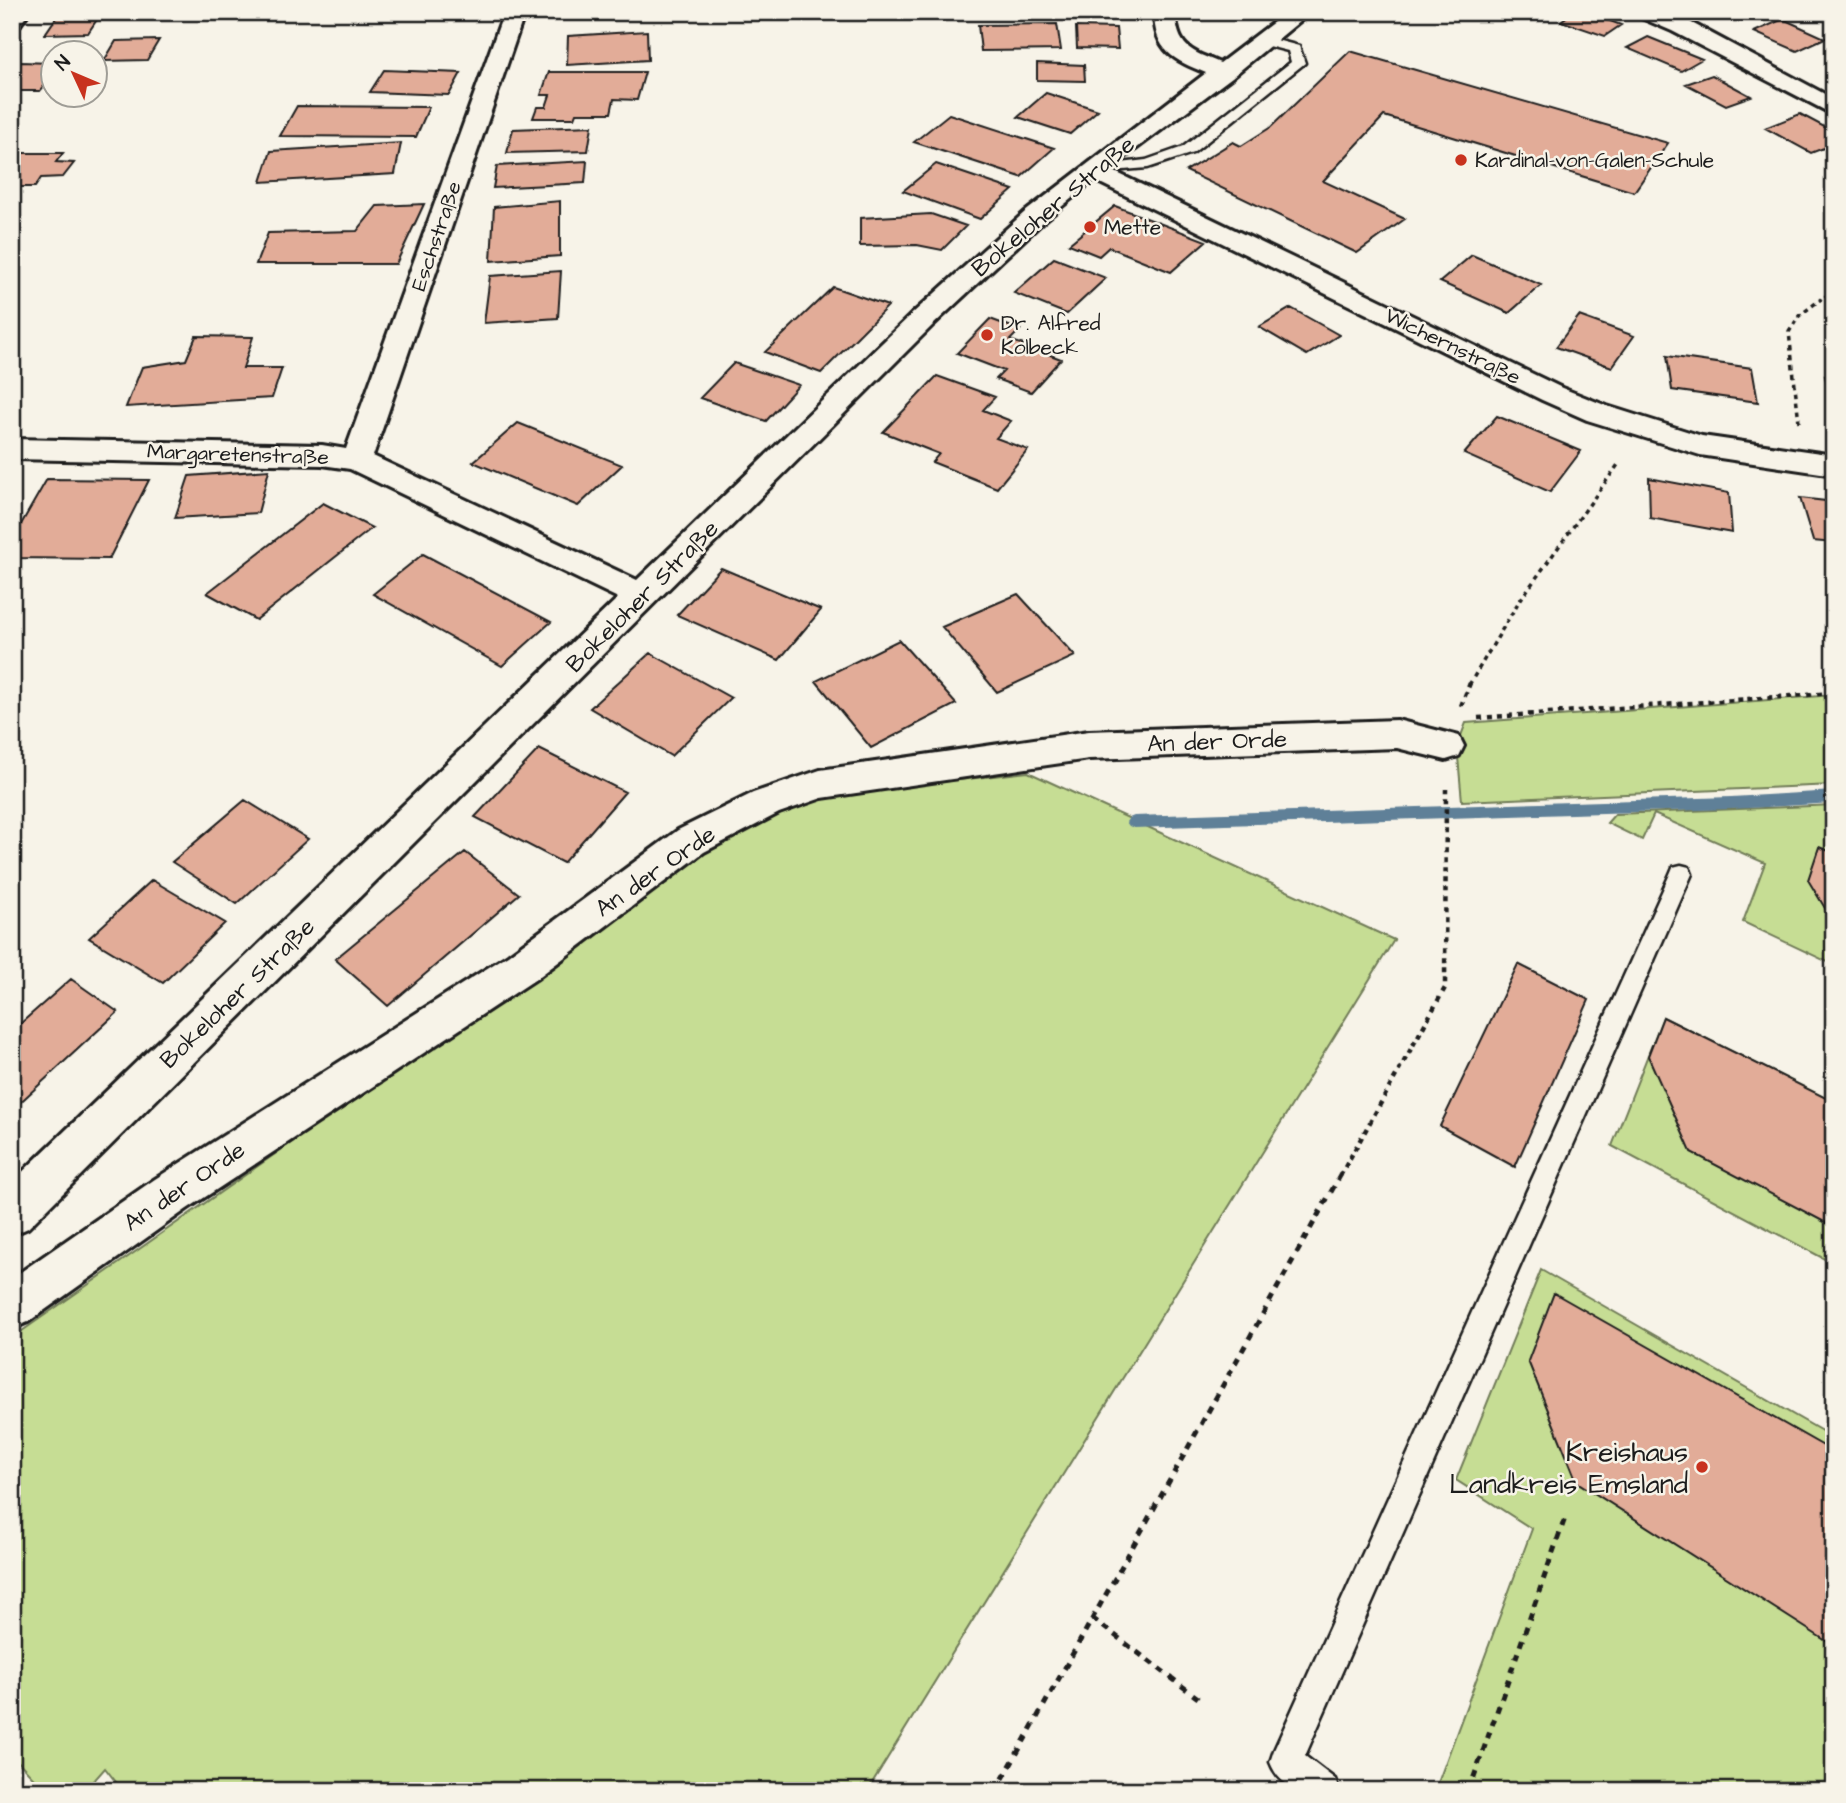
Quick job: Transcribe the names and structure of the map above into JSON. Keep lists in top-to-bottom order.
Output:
{
  "streets": {
    "street": [
      "Bokeloher Straße",
      "Eschstraße",
      "Wichernstraße",
      "Margaretenstraße",
      "An der Orde"
    ]
  },
  "crossings": [
    ["Bokeloher Straße", "Wichernstraße"],
    ["Bokeloher Straße", "Margaretenstraße"],
    ["Eschstraße", "Margaretenstraße"]
  ],
  "places": [
    "Kardinal-von-Galen-Schule",
    "Mette",
    "Dr. Alfred Kolbeck",
    "Kreishaus Landkreis Emsland"
  ],
  "north": "top left"
}
